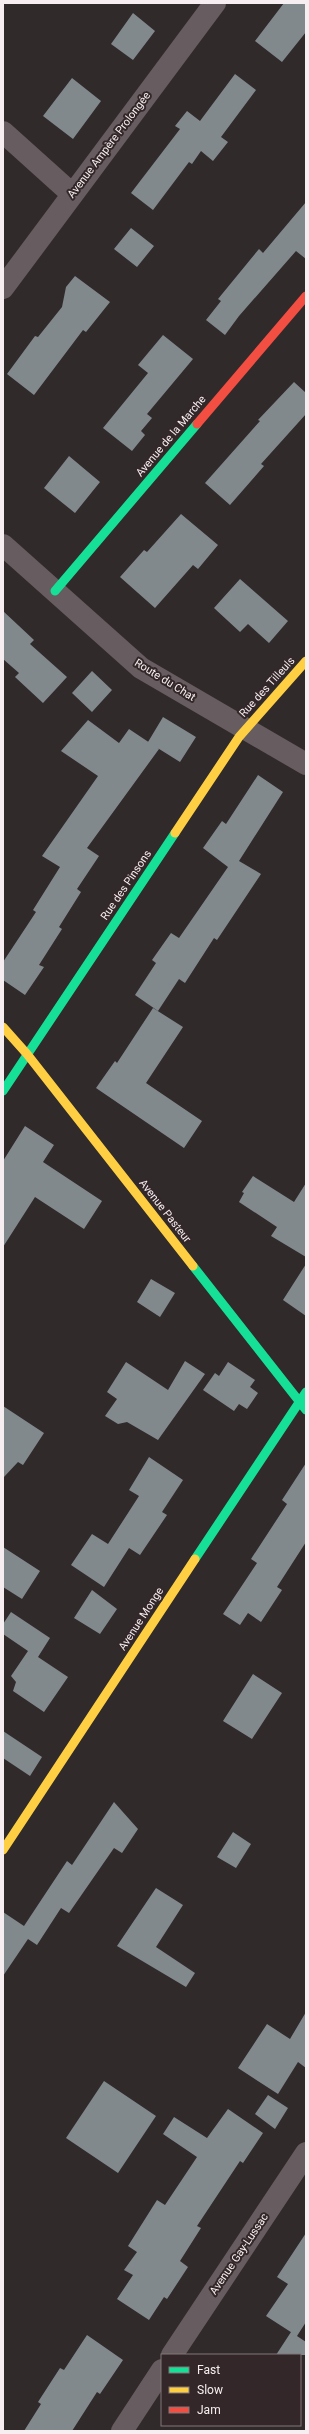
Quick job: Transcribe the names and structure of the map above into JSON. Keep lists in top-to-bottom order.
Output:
{
  "streets": {
    "street": [
      "Avenue Ampère Prolongée",
      "Avenue de la Marche",
      "Route du Chat",
      "Rue des Tilleuls",
      "Rue des Pinsons",
      "Avenue Pasteur",
      "Avenue Monge",
      "Avenue Gay-Lussac"
    ]
  },
  "crossings": [
    ["Avenue de la Marche", "Route du Chat"],
    ["Route du Chat", "Rue des Tilleuls"],
    ["Route du Chat", "Rue des Pinsons"],
    ["Rue des Tilleuls", "Rue des Pinsons"],
    ["Rue des Pinsons", "Avenue Pasteur"],
    ["Avenue Pasteur", "Avenue Monge"]
  ],
  "legend": ["Fast", "Slow", "Jam"]
}
